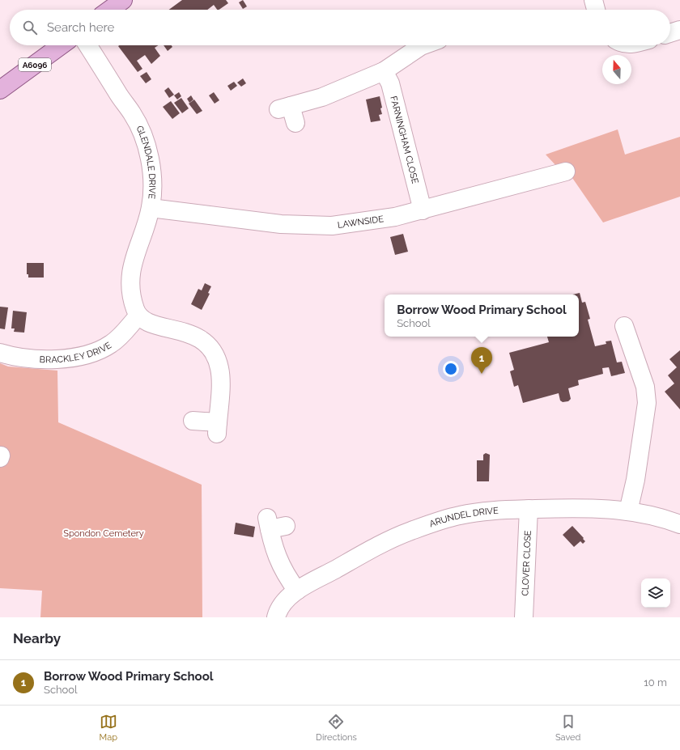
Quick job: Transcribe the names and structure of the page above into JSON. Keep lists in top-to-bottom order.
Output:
{
  "streets": {
    "main road": ["A6096"],
    "street": [
      "FARNINGHAM CLOSE",
      "GLENDALE DRIVE",
      "LAWNSIDE",
      "BRACKLEY DRIVE",
      "ARUNDEL DRIVE",
      "CLOVER CLOSE"
    ]
  },
  "crossings": [
    ["FARNINGHAM CLOSE", "LAWNSIDE"],
    ["GLENDALE DRIVE", "LAWNSIDE"],
    ["GLENDALE DRIVE", "BRACKLEY DRIVE"],
    ["ARUNDEL DRIVE", "CLOVER CLOSE"]
  ],
  "parks": ["Spondon Cemetery"],
  "north": "top",
  "page": {
    "search": "Search here",
    "popup": ["Borrow Wood Primary School", "School"],
    "pins": "1",
    "heading": "Nearby",
    "list": [
      {
        "mark": "1",
        "name": "Borrow Wood Primary School",
        "note": "School",
        "value": "10 m"
      }
    ],
    "nav": ["Map", "Directions", "Saved"]
  }
}
